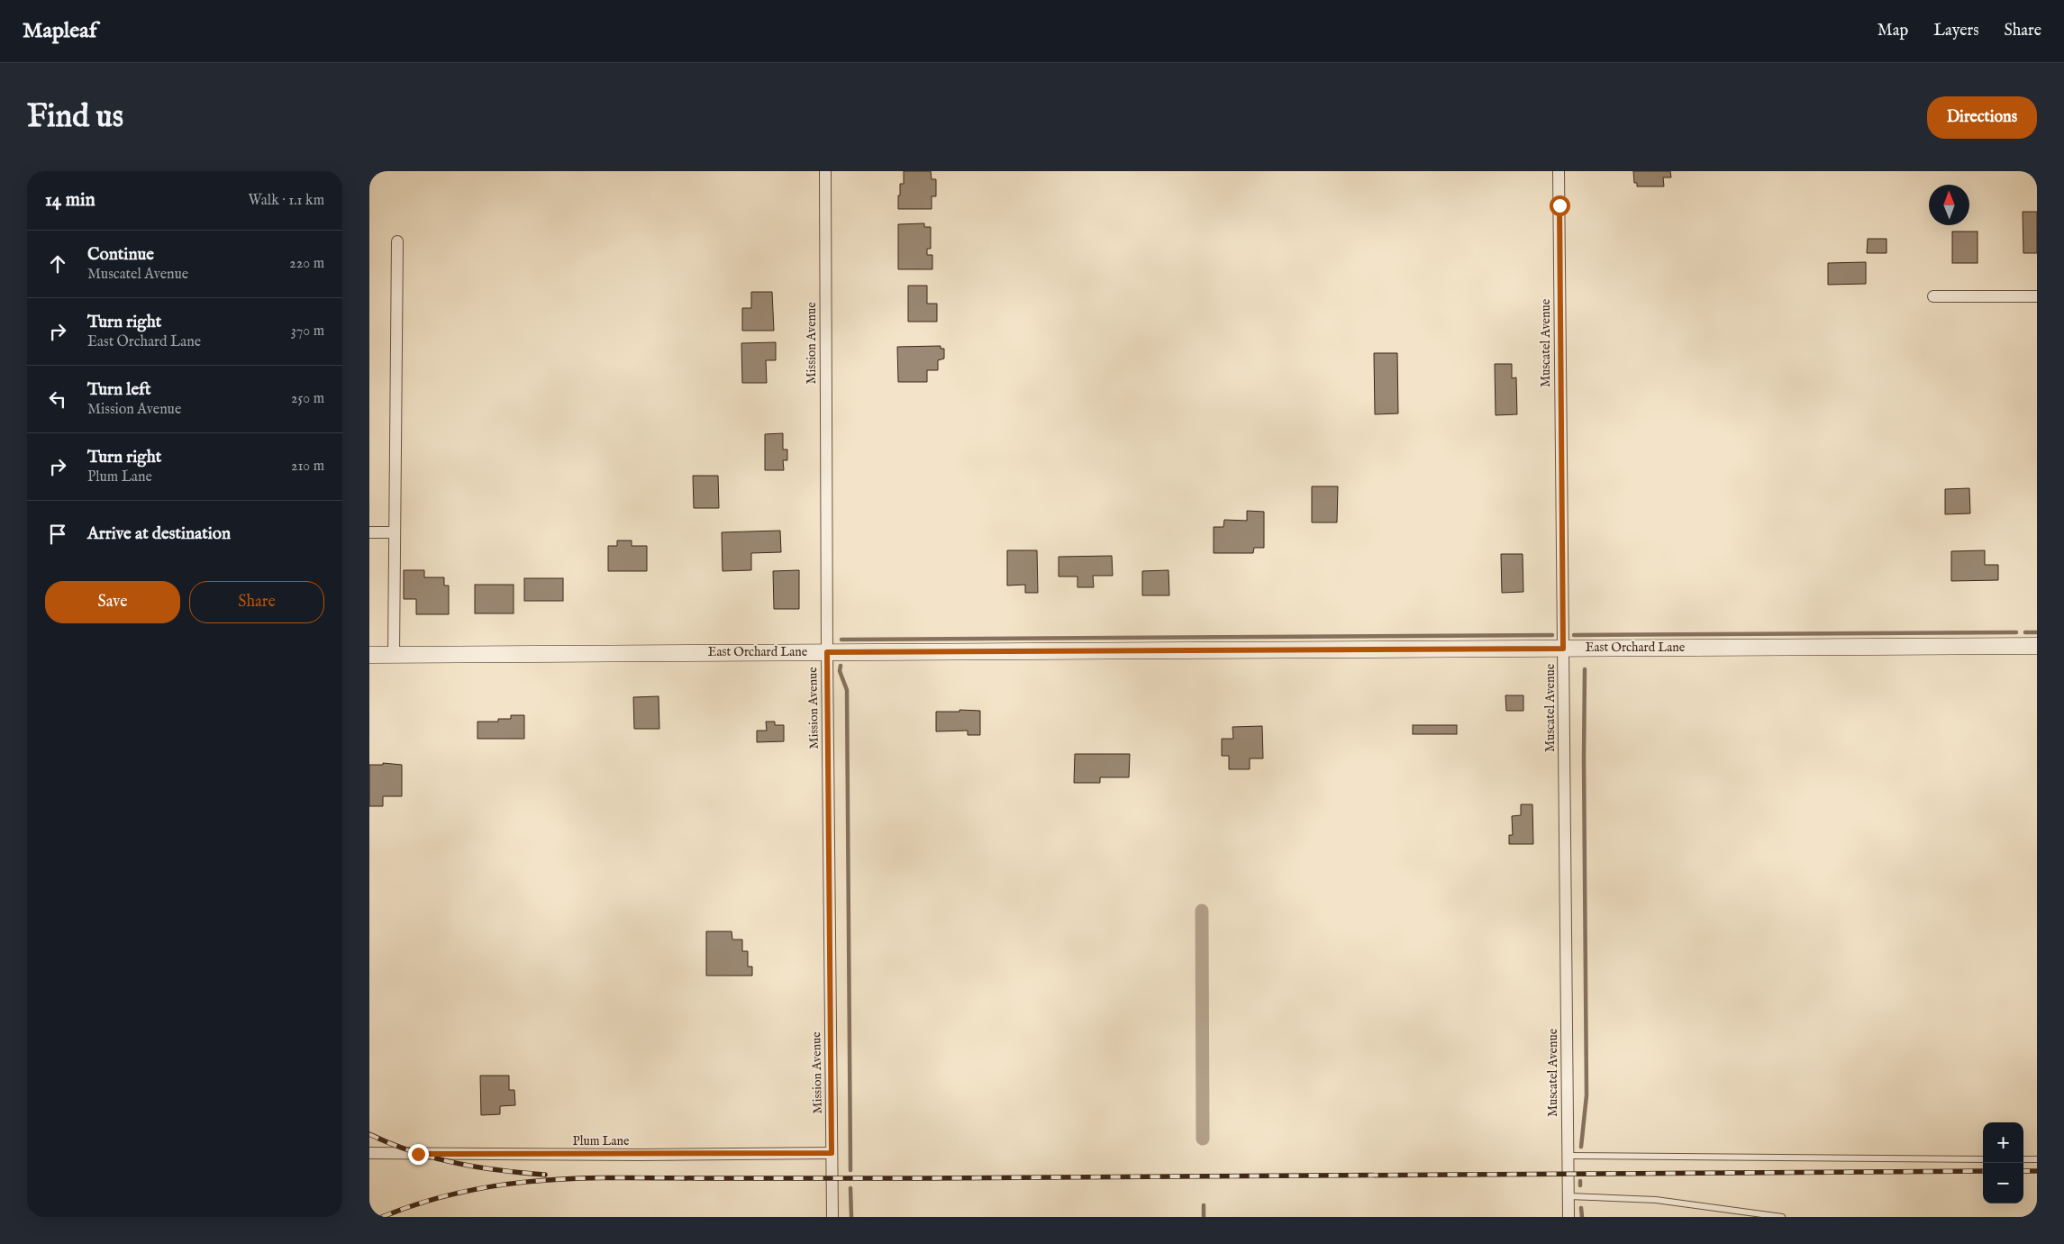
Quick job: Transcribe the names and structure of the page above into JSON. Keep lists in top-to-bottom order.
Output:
{
  "streets": {
    "street": [
      "Mission Avenue",
      "Muscatel Avenue",
      "East Orchard Lane",
      "Plum Lane"
    ]
  },
  "crossings": [
    ["Mission Avenue", "East Orchard Lane"],
    ["Mission Avenue", "Plum Lane"],
    ["Muscatel Avenue", "East Orchard Lane"]
  ],
  "north": "top",
  "page": {
    "header": "Mapleaf",
    "nav": ["Map", "Layers", "Share"],
    "buttons": [
      "Directions",
      ["Save", "Share"]
    ],
    "title": "Find us",
    "heading": ["14 min", "Walk · 1.1 km"],
    "list": [
      ["Continue", "Muscatel Avenue", "220 m"],
      ["Turn right", "East Orchard Lane", "370 m"],
      ["Turn left", "Mission Avenue", "250 m"],
      ["Turn right", "Plum Lane", "210 m"],
      "Arrive at destination"
    ],
    "map_buttons": ["+", "−"]
  }
}
